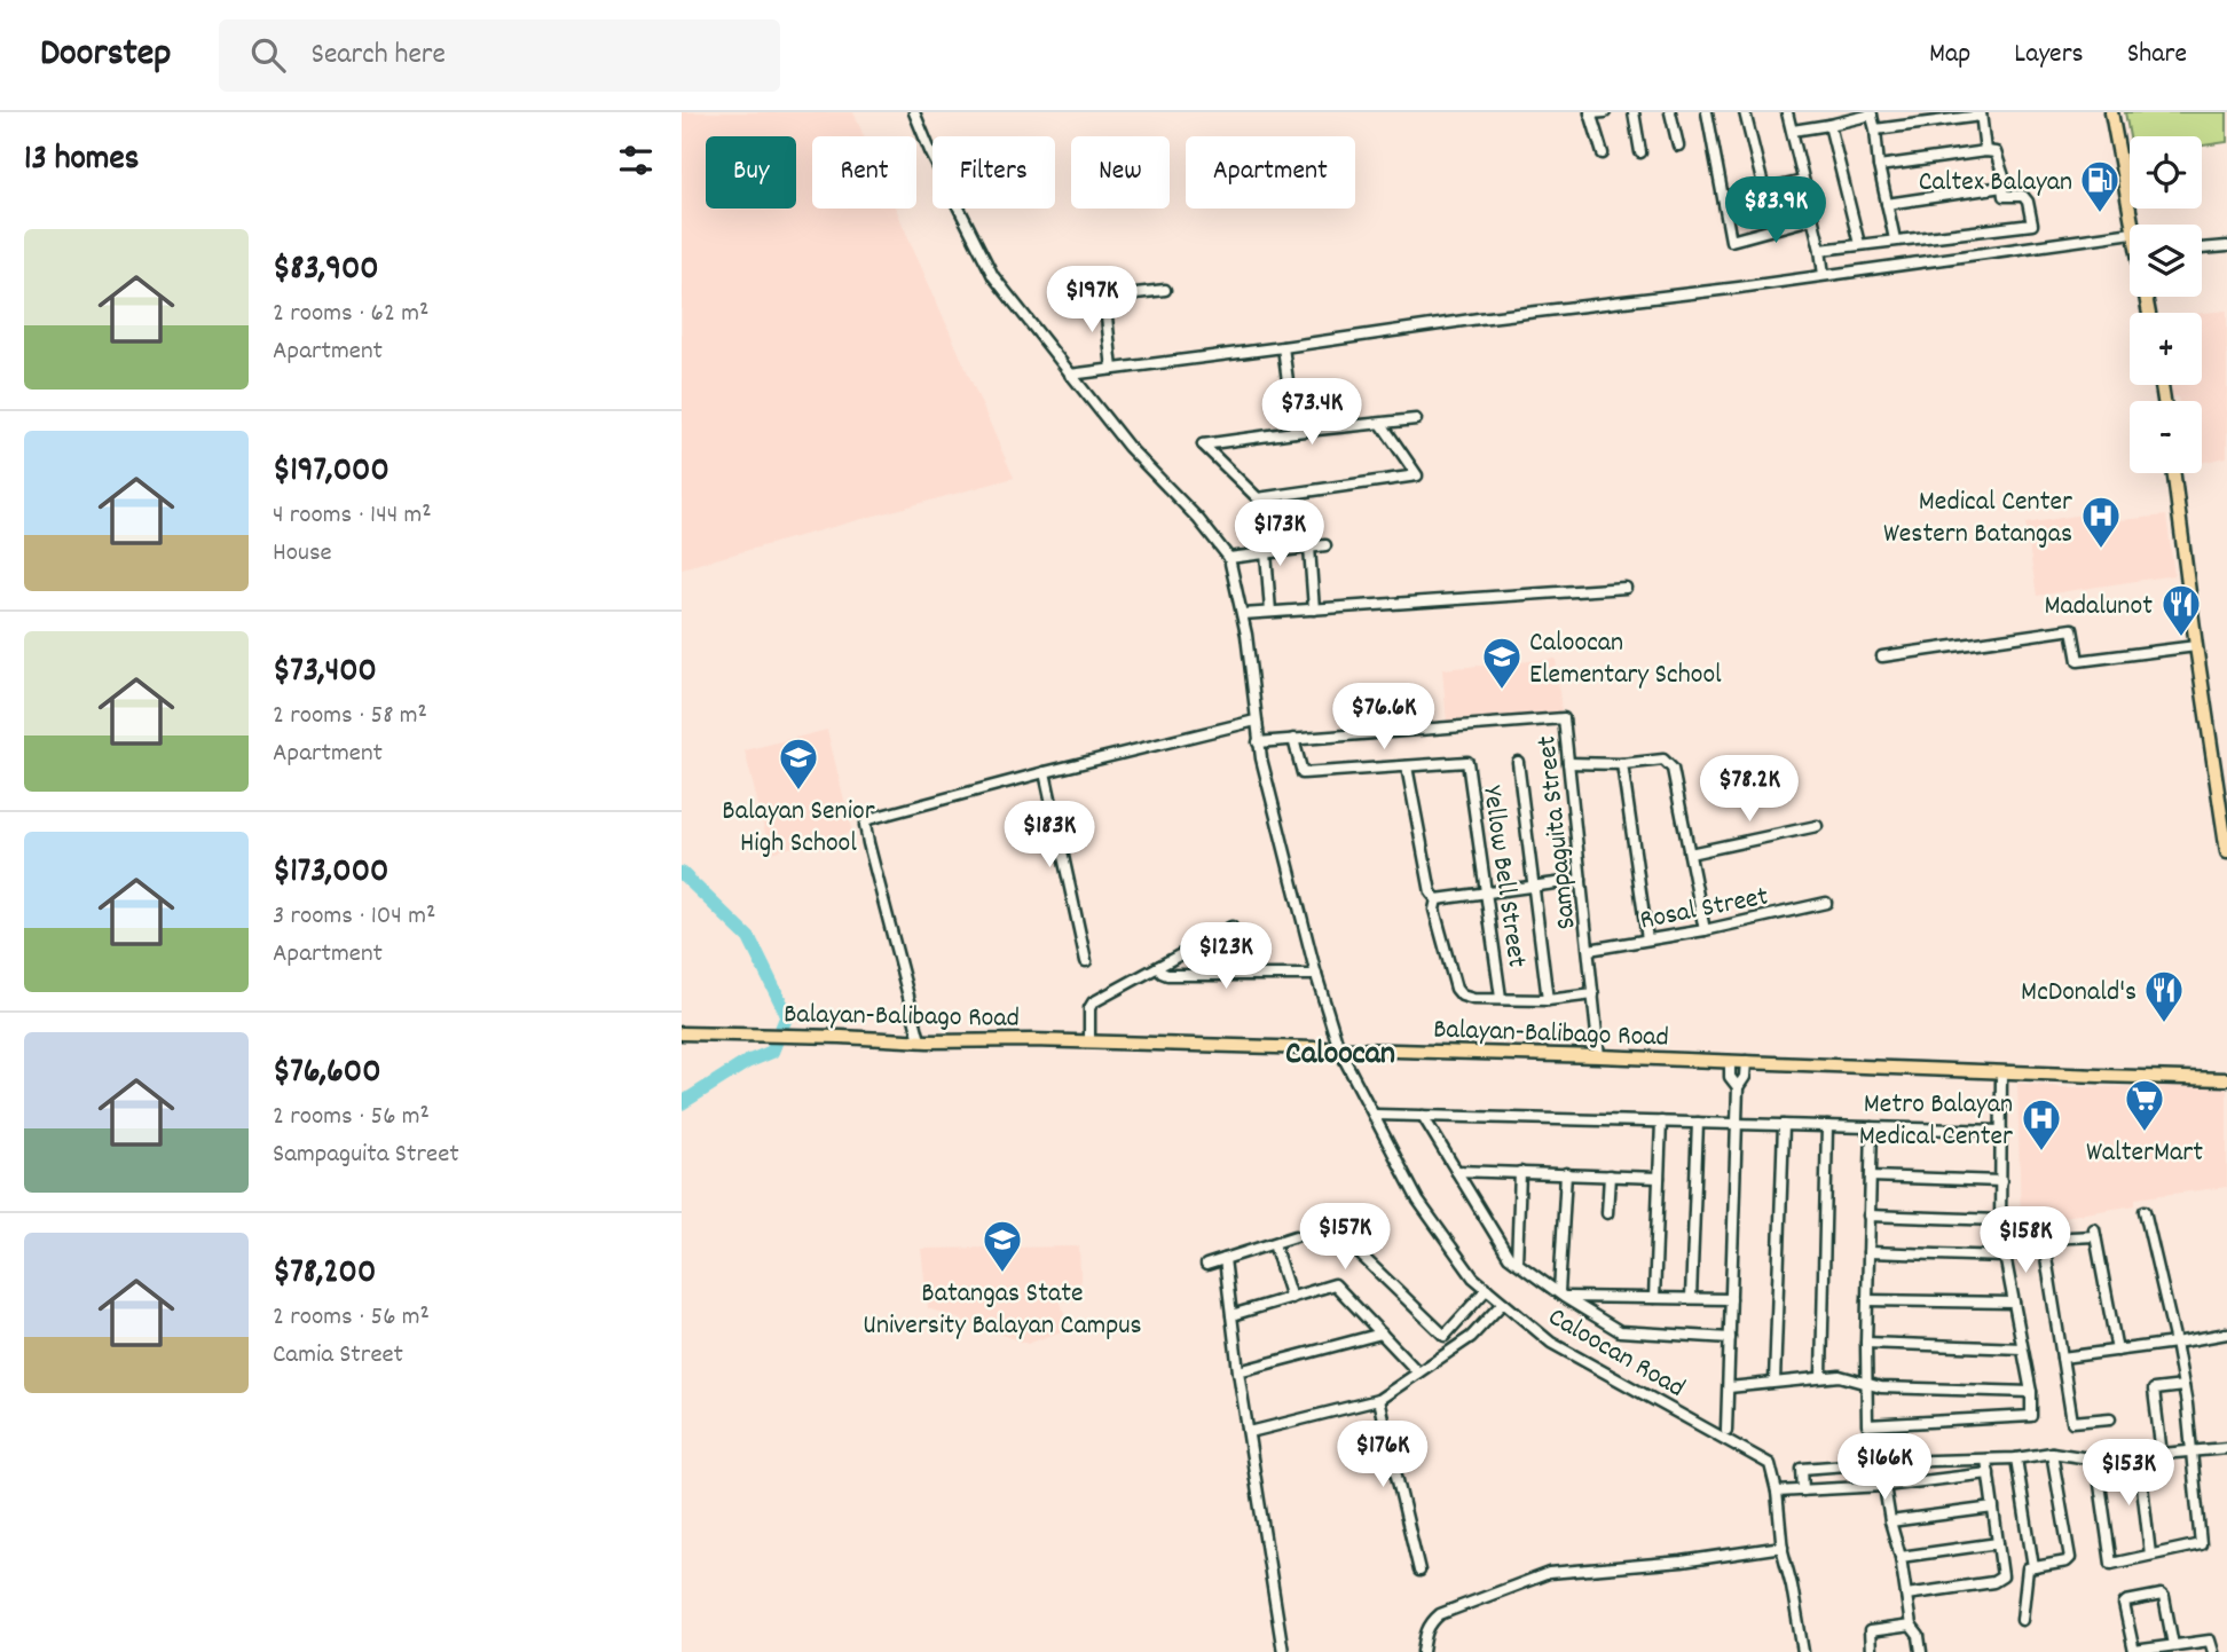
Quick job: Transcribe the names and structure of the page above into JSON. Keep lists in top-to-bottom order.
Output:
{
  "streets": {
    "main road": ["Balayan-Balibago Road"],
    "street": [
      "Sampaguita Street",
      "Yellow Bell Street",
      "Rosal Street",
      "Caloocan Road"
    ]
  },
  "crossings": [
    ["Sampaguita Street", "Rosal Street"],
    ["Sampaguita Street", "Balayan-Balibago Road"],
    ["Sampaguita Street", "Caloocan Road"],
    ["Balayan-Balibago Road", "Caloocan Road"]
  ],
  "districts": ["Caloocan"],
  "places": {
    "fuel station": ["Caltex Balayan"],
    "hospital": ["Medical Center Western Batangas", "Metro Balayan Medical Center"],
    "restaurant": ["Madalunot", "McDonald's"],
    "school or university": ["Caloocan Elementary School", "Balayan Senior High School", "Batangas State University Balayan Campus"],
    "supermarket": ["WalterMart"]
  },
  "page": {
    "header": "Doorstep",
    "search": "Search here",
    "nav": ["Map", "Layers", "Share"],
    "heading": "13 homes",
    "map_buttons": ["+", "−"],
    "chip": [
      "Buy",
      "Rent",
      "Filters",
      "New",
      "Apartment"
    ],
    "price": [
      "$83.9K",
      "$197K",
      "$73.4K",
      "$173K",
      "$76.6K",
      "$78.2K",
      "$183K",
      "$123K",
      "$157K",
      "$158K",
      "$176K",
      "$166K",
      "$153K"
    ],
    "list": [
      {
        "name": "$83,900",
        "note": "2 rooms · 62 m² · Apartment"
      },
      {
        "name": "$197,000",
        "note": "4 rooms · 144 m² · House"
      },
      {
        "name": "$73,400",
        "note": "2 rooms · 58 m² · Apartment"
      },
      {
        "name": "$173,000",
        "note": "3 rooms · 104 m² · Apartment"
      },
      {
        "name": "$76,600",
        "note": "2 rooms · 56 m² · Sampaguita Street"
      },
      {
        "name": "$78,200",
        "note": "2 rooms · 56 m² · Camia Street"
      }
    ]
  }
}
